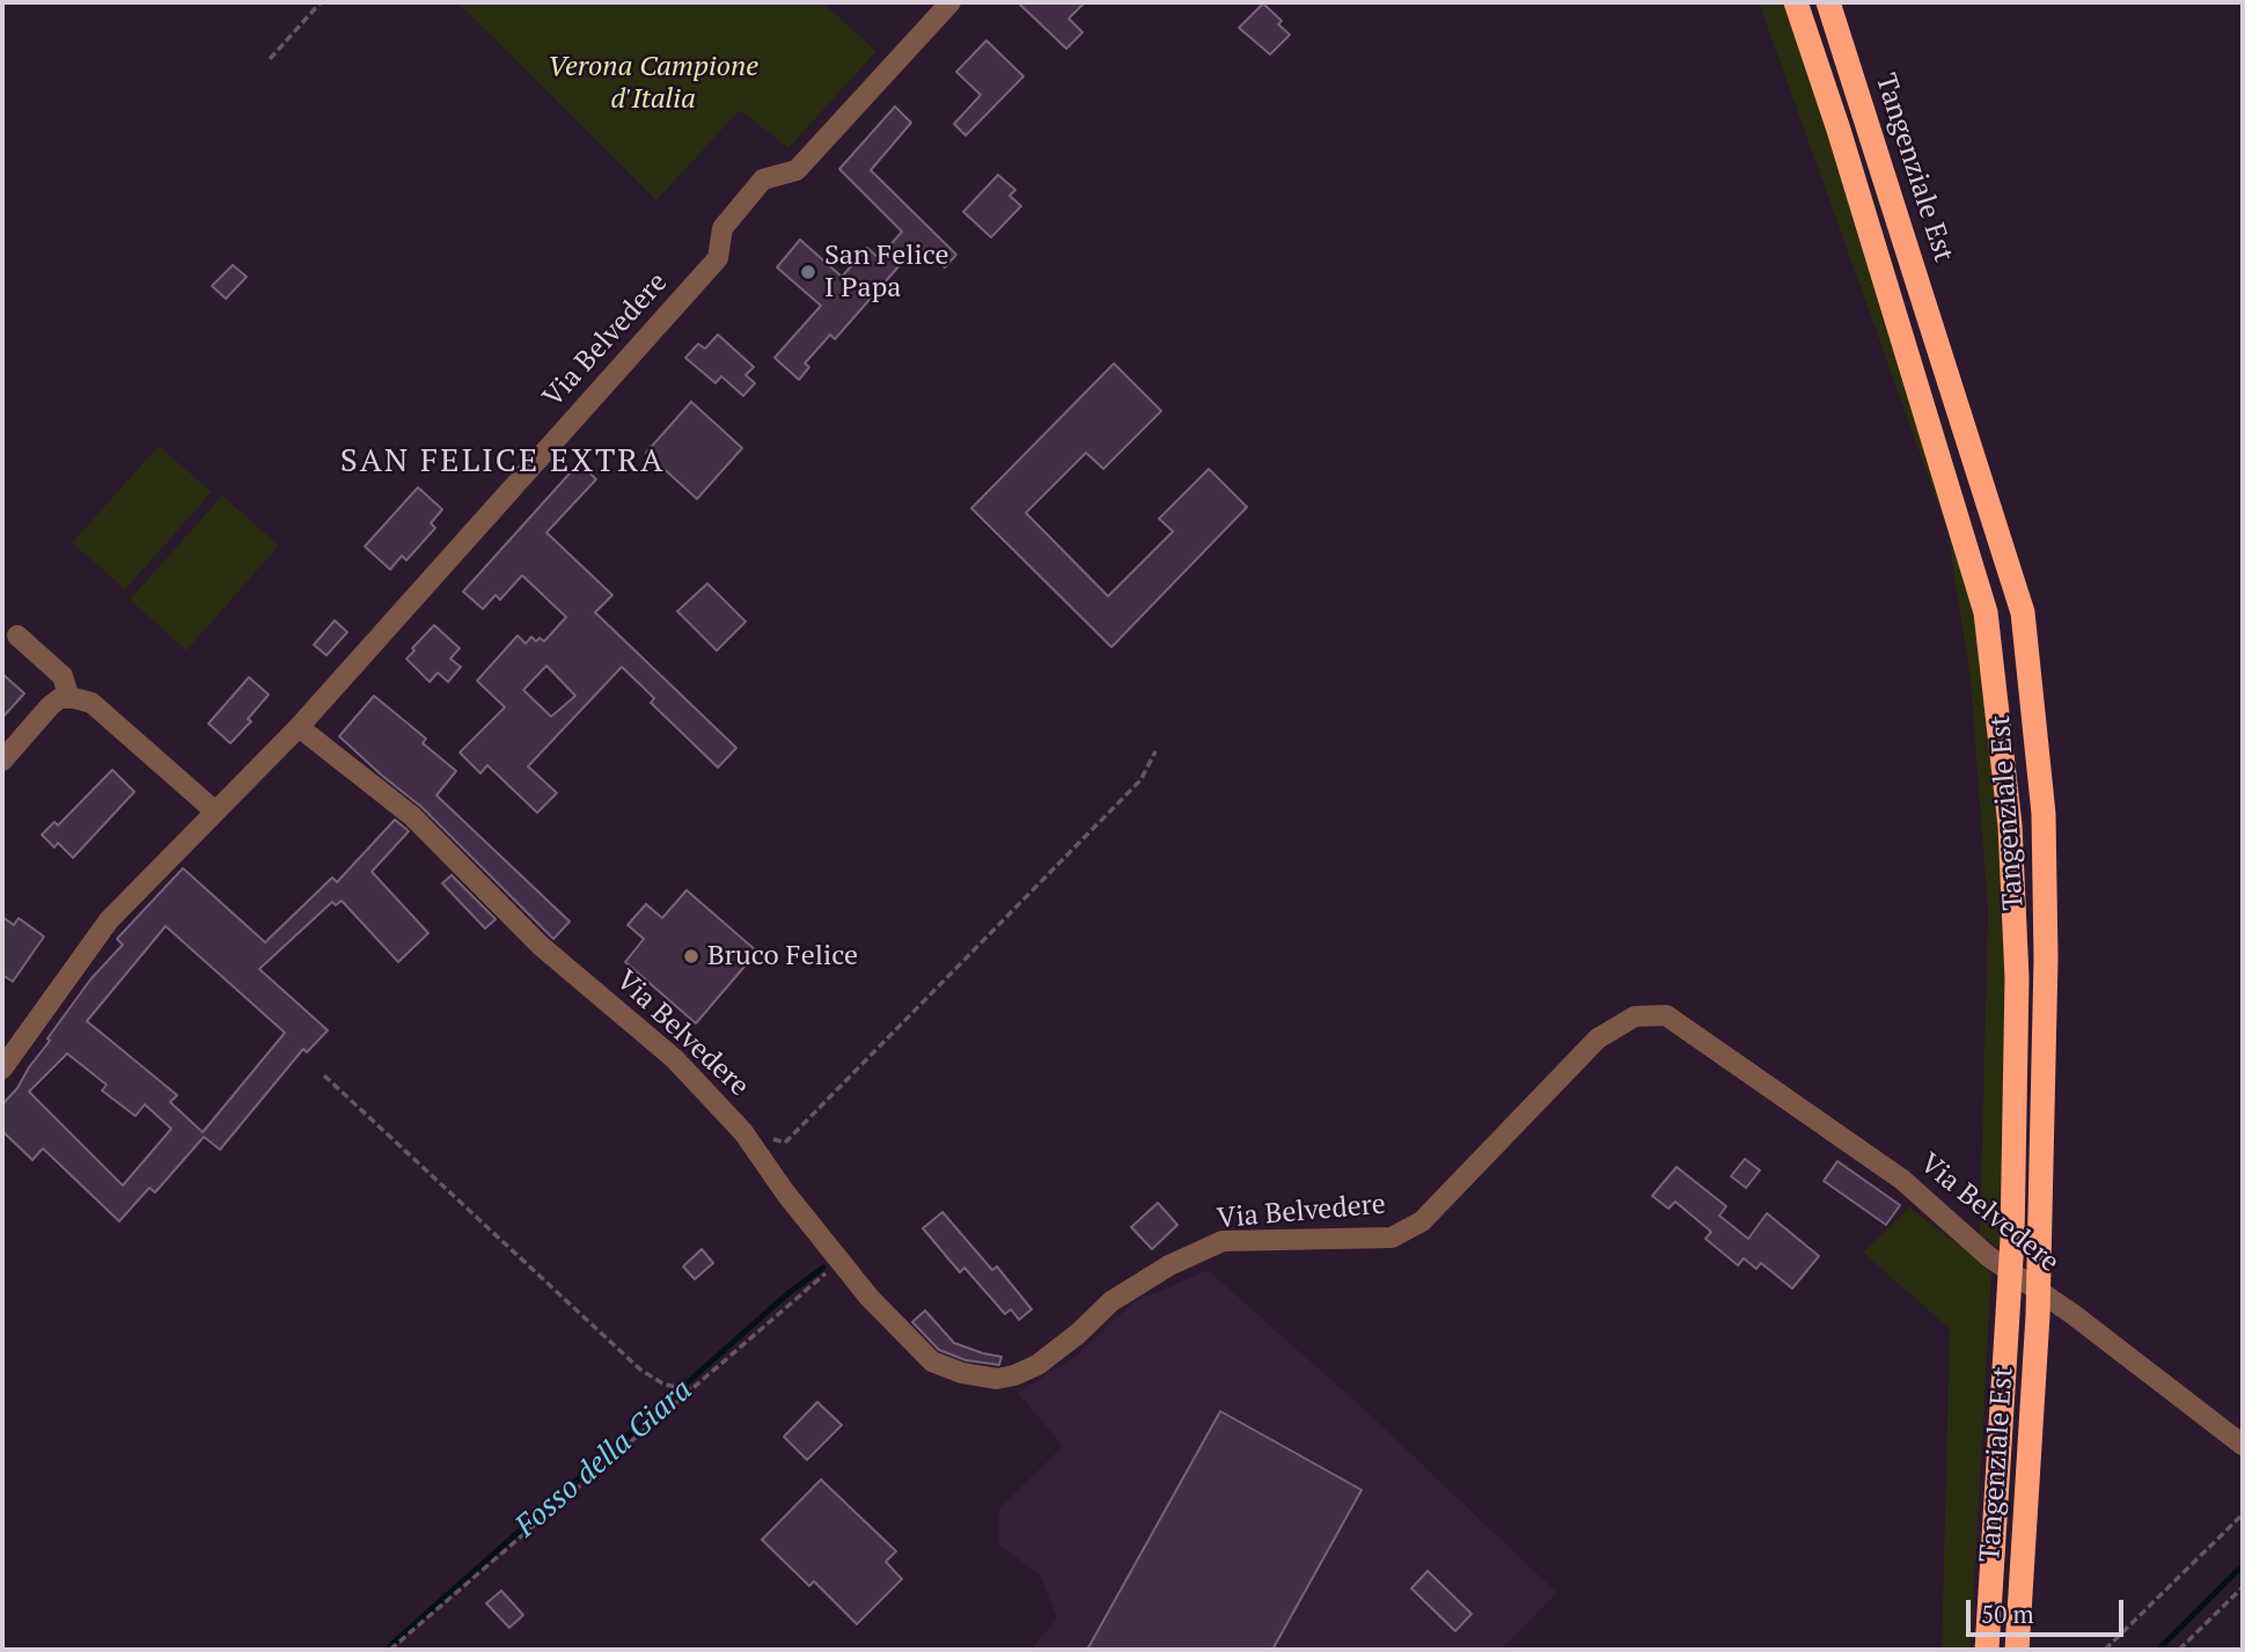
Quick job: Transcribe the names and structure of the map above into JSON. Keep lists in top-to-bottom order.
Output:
{
  "streets": {
    "highway": ["Tangenziale Est"],
    "street": ["Via Belvedere"]
  },
  "districts": ["SAN FELICE EXTRA"],
  "water": ["Fosso della Giara"],
  "parks": ["Verona Campione d'Italia"],
  "places": ["San Felice I Papa", "Bruco Felice"],
  "scale_bar": "50 m"
}
